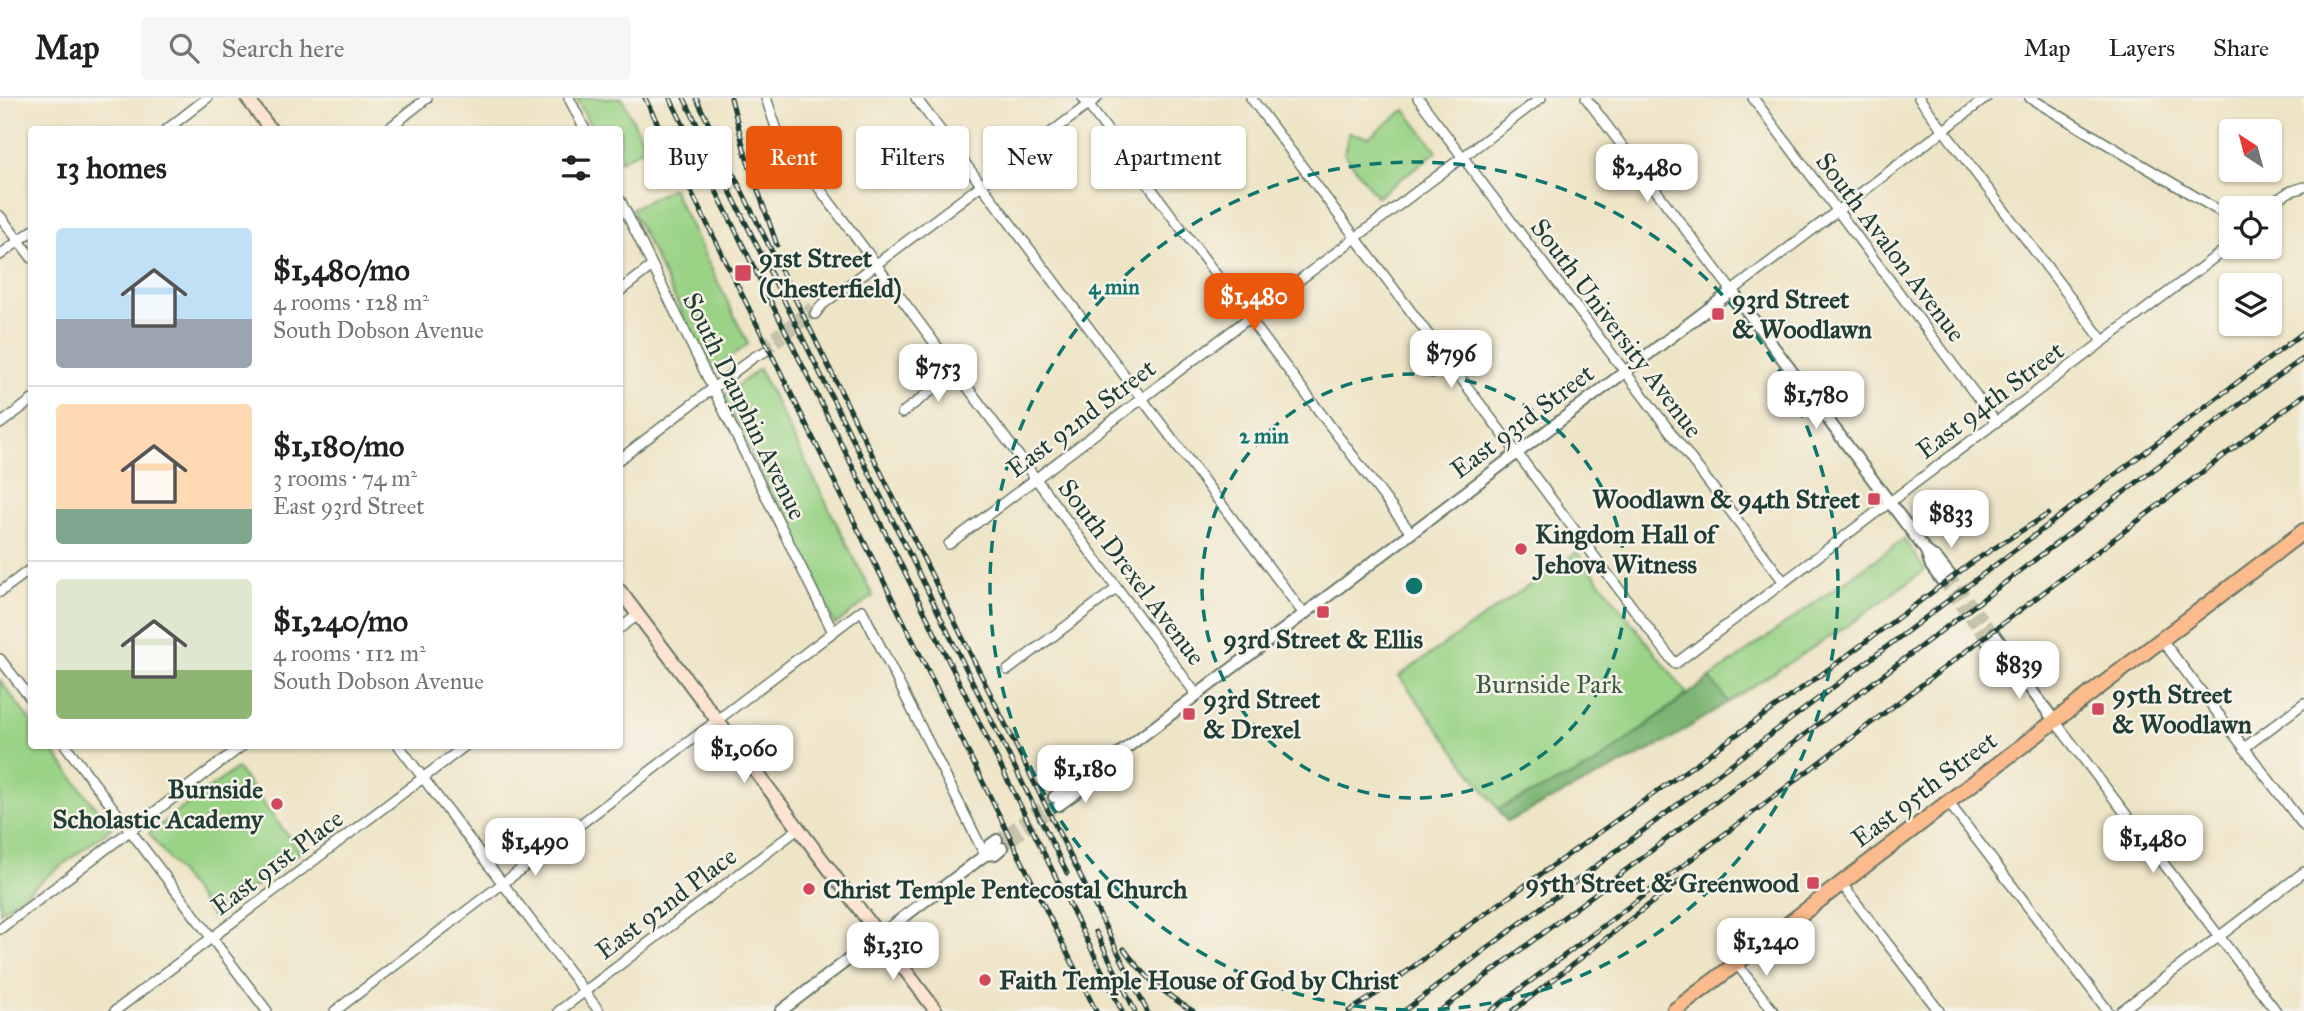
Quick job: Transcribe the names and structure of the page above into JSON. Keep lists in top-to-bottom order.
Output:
{
  "streets": {
    "main road": ["East 95th Street"],
    "street": [
      "South Avalon Avenue",
      "South University Avenue",
      "East 94th Street",
      "South Dauphin Avenue",
      "East 92nd Street",
      "East 93rd Street",
      "South Drexel Avenue",
      "East 91st Place",
      "East 92nd Place"
    ]
  },
  "crossings": [
    ["South Avalon Avenue", "East 94th Street"],
    ["South Avalon Avenue", "East 93rd Street"],
    ["South University Avenue", "East 94th Street"],
    ["South University Avenue", "East 92nd Street"],
    ["South University Avenue", "East 93rd Street"],
    ["East 94th Street", "East 93rd Street"],
    ["East 92nd Street", "South Drexel Avenue"],
    ["East 93rd Street", "South Drexel Avenue"]
  ],
  "parks": ["Burnside Park"],
  "places": {
    "transit": [
      "91st Street (Chesterfield)",
      "93rd Street & Woodlawn",
      "Woodlawn & 94th Street",
      "93rd Street & Ellis",
      "95th Street & Woodlawn",
      "93rd Street & Drexel",
      "95th Street & Greenwood"
    ],
    "other": [
      "Kingdom Hall of Jehova Witness",
      "Burnside Scholastic Academy",
      "Christ Temple Pentecostal Church",
      "Faith Temple House of God by Christ"
    ]
  },
  "north": "top left",
  "page": {
    "header": "Map",
    "search": "Search here",
    "nav": ["Map", "Layers", "Share"],
    "chip": [
      "Buy",
      "Rent",
      "Filters",
      "New",
      "Apartment"
    ],
    "heading": "13 homes",
    "price": [
      "$2,480",
      "$1,480",
      "$796",
      "$753",
      "$1,780",
      "$833",
      "$839",
      "$1,060",
      "$1,180",
      "$1,480",
      "$1,490",
      "$1,240",
      "$1,310"
    ],
    "list": [
      {
        "name": "$1,480/mo",
        "note": "4 rooms · 128 m² · South Dobson Avenue"
      },
      {
        "name": "$1,180/mo",
        "note": "3 rooms · 74 m² · East 93rd Street"
      },
      {
        "name": "$1,240/mo",
        "note": "4 rooms · 112 m² · South Dobson Avenue"
      }
    ]
  },
  "rings": ["4 min", "2 min"]
}
